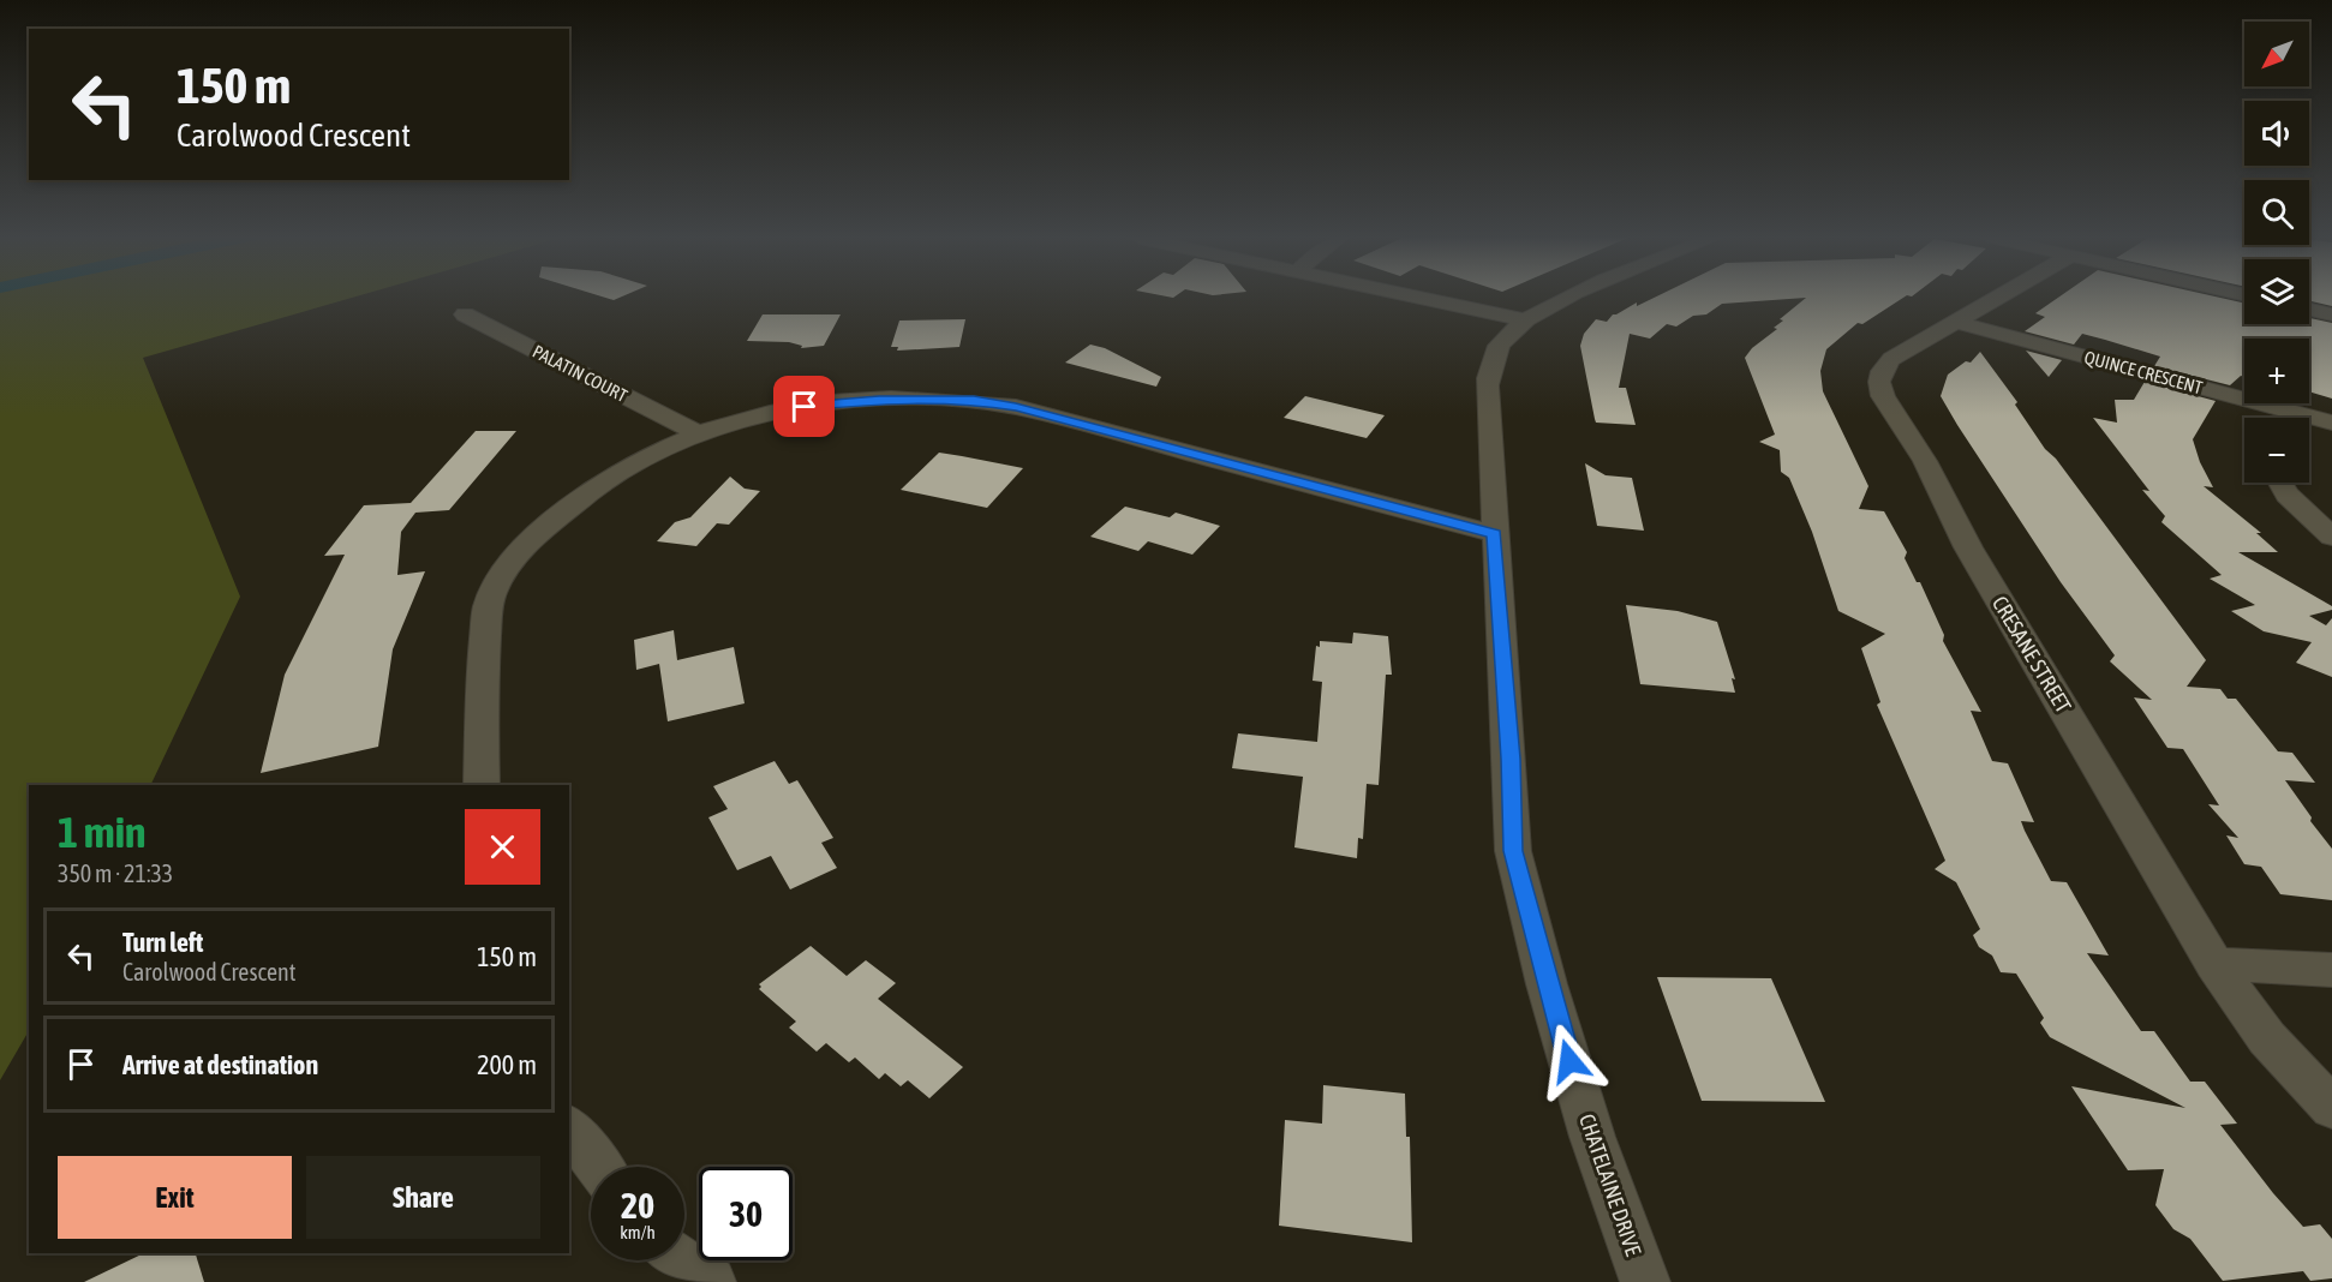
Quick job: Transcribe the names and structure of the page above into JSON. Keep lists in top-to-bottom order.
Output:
{
  "streets": {
    "street": [
      "QUINCE CRESCENT",
      "PALATIN COURT",
      "CRESANE STREET",
      "CHATELAINE DRIVE"
    ]
  },
  "crossings": [
    ["QUINCE CRESCENT", "CRESANE STREET"]
  ],
  "north": "bottom left",
  "page": {
    "map_buttons": ["+", "−"],
    "turn": ["150 m", "Carolwood Crescent"],
    "heading": ["1 min", "350 m · 21:33"],
    "list": [
      {
        "name": "Turn left",
        "note": "Carolwood Crescent",
        "value": "150 m"
      },
      {
        "name": "Arrive at destination",
        "value": "200 m"
      }
    ],
    "buttons": ["Exit", "Share"],
    "speed": "20 km/h",
    "limit": "30"
  }
}
